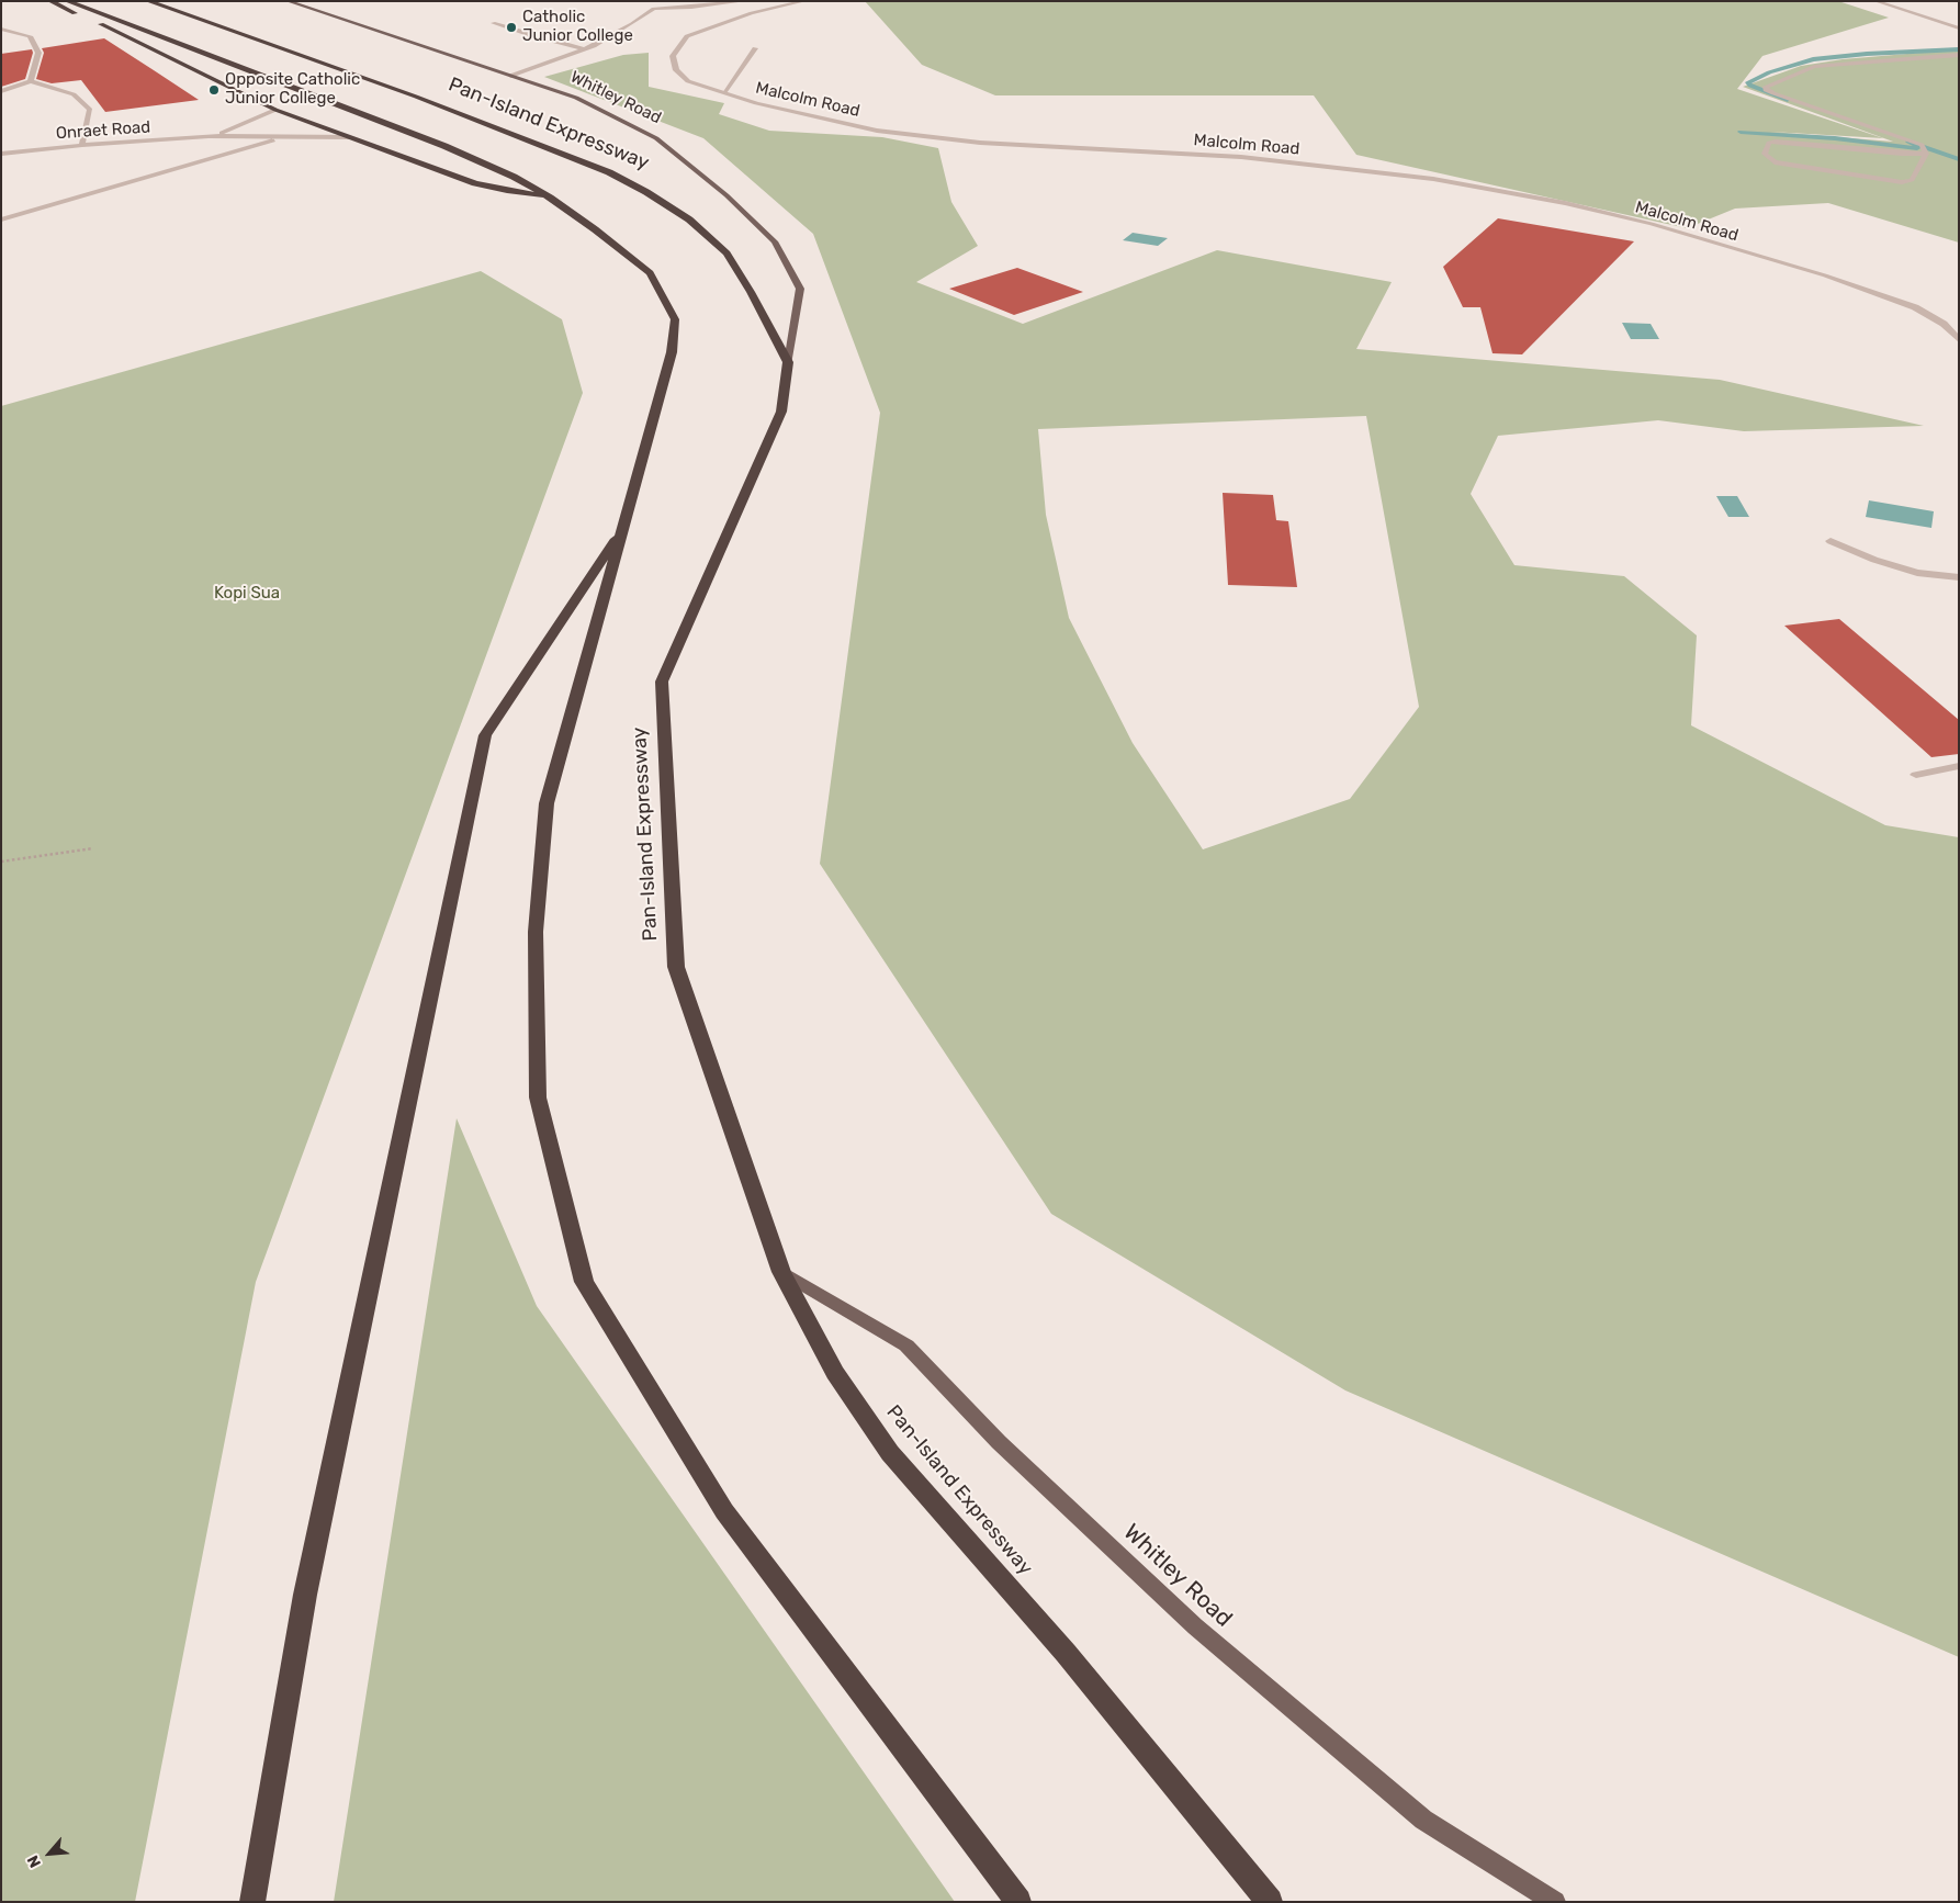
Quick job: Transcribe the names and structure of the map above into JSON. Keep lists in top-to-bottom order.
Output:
{
  "streets": {
    "highway": ["Pan-Island Expressway"],
    "main road": ["Whitley Road"],
    "street": ["Malcolm Road", "Onraet Road"]
  },
  "crossings": [
    ["Whitley Road", "Pan-Island Expressway"]
  ],
  "parks": ["Kopi Sua"],
  "places": ["Catholic Junior College", "Opposite Catholic Junior College"],
  "north": "bottom left"
}
